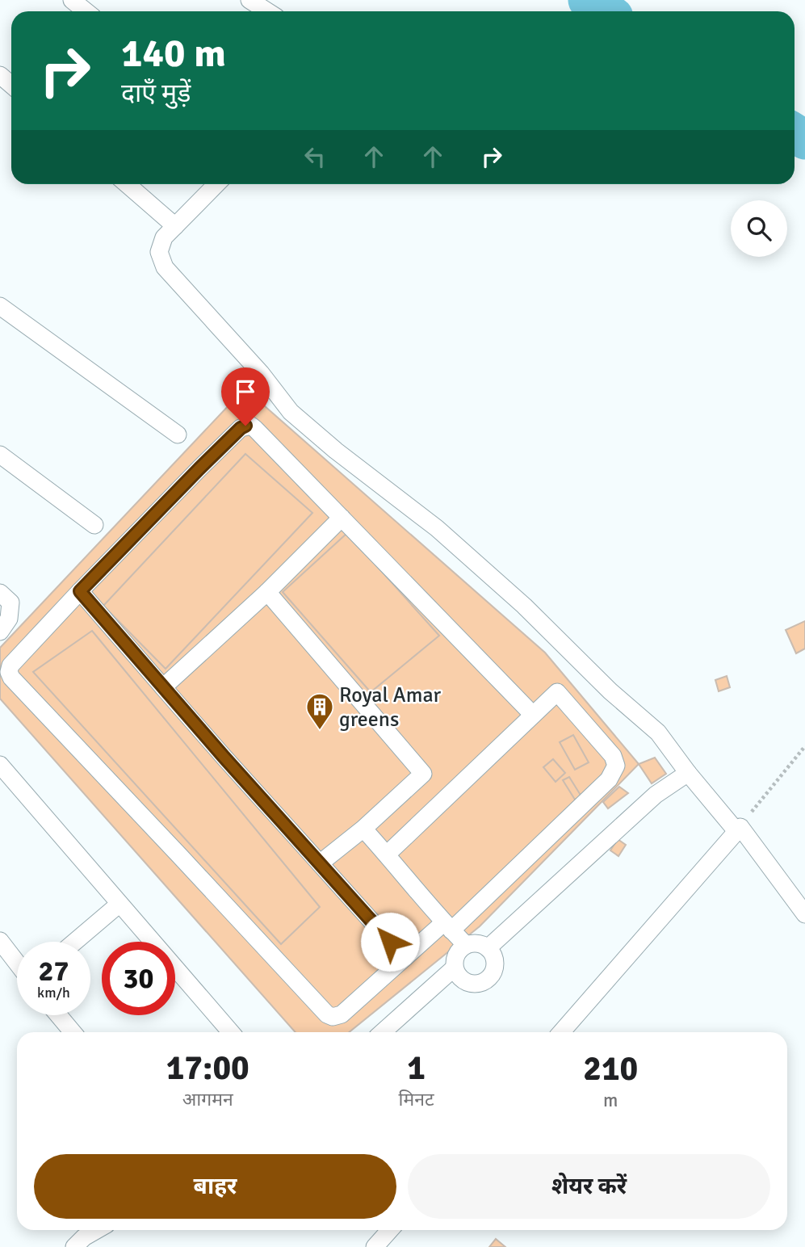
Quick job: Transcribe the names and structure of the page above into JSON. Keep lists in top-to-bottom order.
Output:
{
  "places": {
    "building": ["Royal Amar greens"]
  },
  "page": {
    "turn": ["140 m", "दाएँ मुड़ें"],
    "speed": "27 km/h",
    "limit": "30",
    "eta": [
      "17:00",
      "आगमन",
      "1",
      "मिनट",
      "210",
      "m"
    ],
    "buttons": ["बाहर", "शेयर करें"]
  }
}
